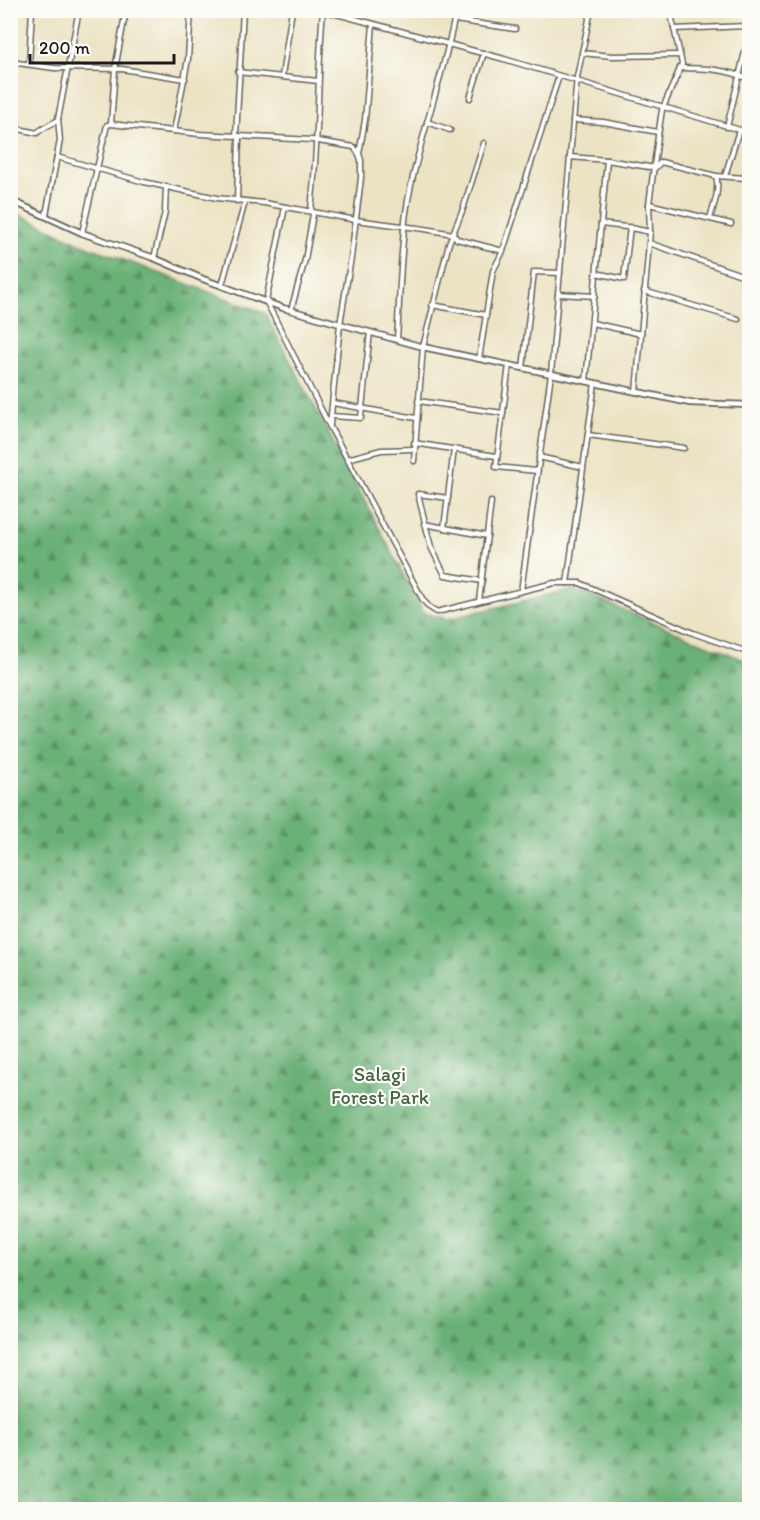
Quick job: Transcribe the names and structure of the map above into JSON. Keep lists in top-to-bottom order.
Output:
{
  "parks": ["Salagi Forest Park"],
  "scale_bar": "200 m"
}
